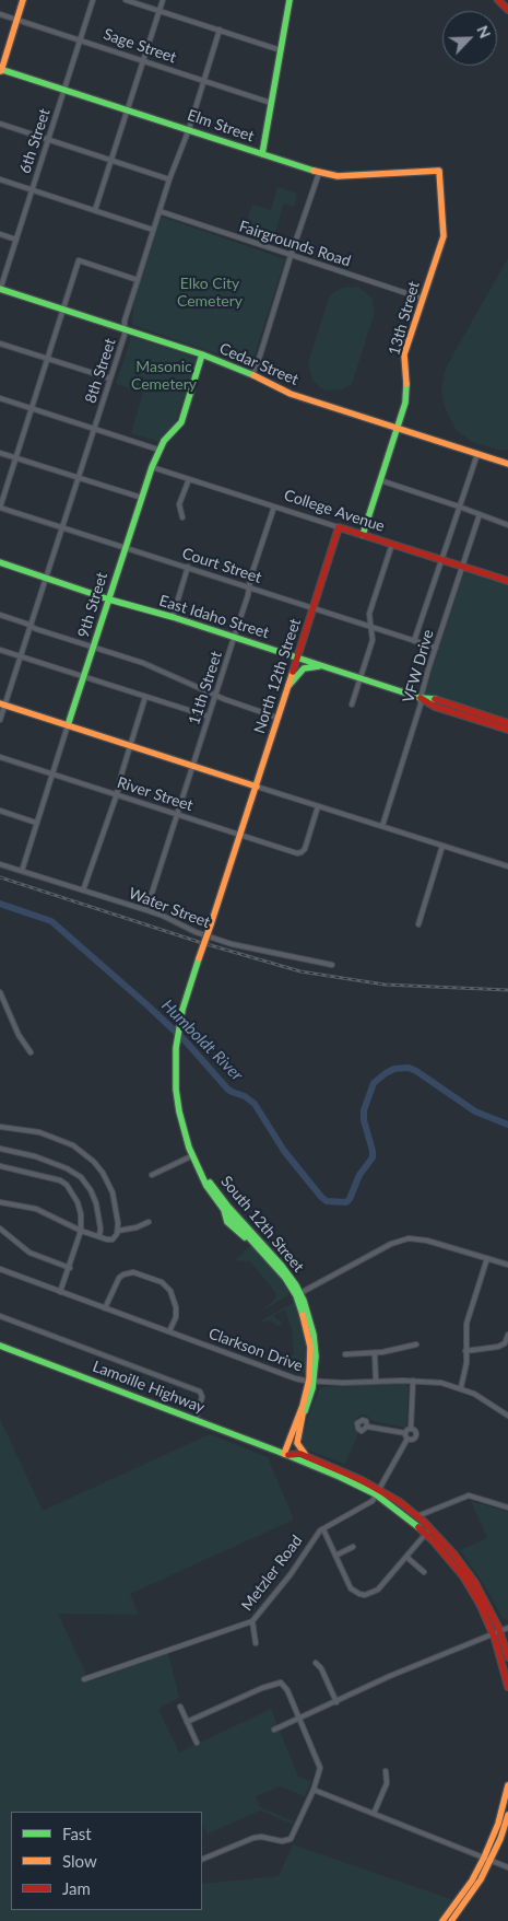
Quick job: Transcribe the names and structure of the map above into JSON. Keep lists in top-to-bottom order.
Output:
{
  "streets": {
    "main road": [
      "Elm Street",
      "13th Street",
      "Cedar Street",
      "College Avenue",
      "9th Street",
      "East Idaho Street",
      "North 12th Street",
      "South 12th Street",
      "Lamoille Highway"
    ],
    "street": [
      "Sage Street",
      "6th Street",
      "Fairgrounds Road",
      "8th Street",
      "Court Street",
      "VFW Drive",
      "11th Street",
      "River Street",
      "Water Street",
      "Clarkson Drive",
      "Metzler Road"
    ]
  },
  "crossings": [
    ["Sage Street", "6th Street"],
    ["Sage Street", "8th Street"],
    ["Elm Street", "6th Street"],
    ["Elm Street", "13th Street"],
    ["Elm Street", "8th Street"],
    ["6th Street", "Cedar Street"],
    ["Fairgrounds Road", "13th Street"],
    ["Fairgrounds Road", "8th Street"],
    ["13th Street", "Cedar Street"],
    ["13th Street", "College Avenue"],
    ["Cedar Street", "8th Street"],
    ["Cedar Street", "9th Street"],
    ["8th Street", "Court Street"],
    ["8th Street", "East Idaho Street"],
    ["College Avenue", "9th Street"],
    ["College Avenue", "VFW Drive"],
    ["College Avenue", "North 12th Street"],
    ["College Avenue", "11th Street"],
    ["Court Street", "9th Street"],
    ["Court Street", "VFW Drive"],
    ["Court Street", "North 12th Street"],
    ["Court Street", "11th Street"],
    ["9th Street", "East Idaho Street"],
    ["9th Street", "River Street"],
    ["9th Street", "Water Street"],
    ["East Idaho Street", "VFW Drive"],
    ["East Idaho Street", "North 12th Street"],
    ["East Idaho Street", "11th Street"],
    ["North 12th Street", "River Street"],
    ["North 12th Street", "South 12th Street"],
    ["11th Street", "River Street"],
    ["11th Street", "Water Street"],
    ["River Street", "South 12th Street"],
    ["South 12th Street", "Clarkson Drive"],
    ["South 12th Street", "Lamoille Highway"],
    ["Lamoille Highway", "Metzler Road"]
  ],
  "water": ["Humboldt River"],
  "parks": ["Elko City Cemetery", "Masonic Cemetery"],
  "legend": ["Fast", "Slow", "Jam"],
  "north": "top right"
}
